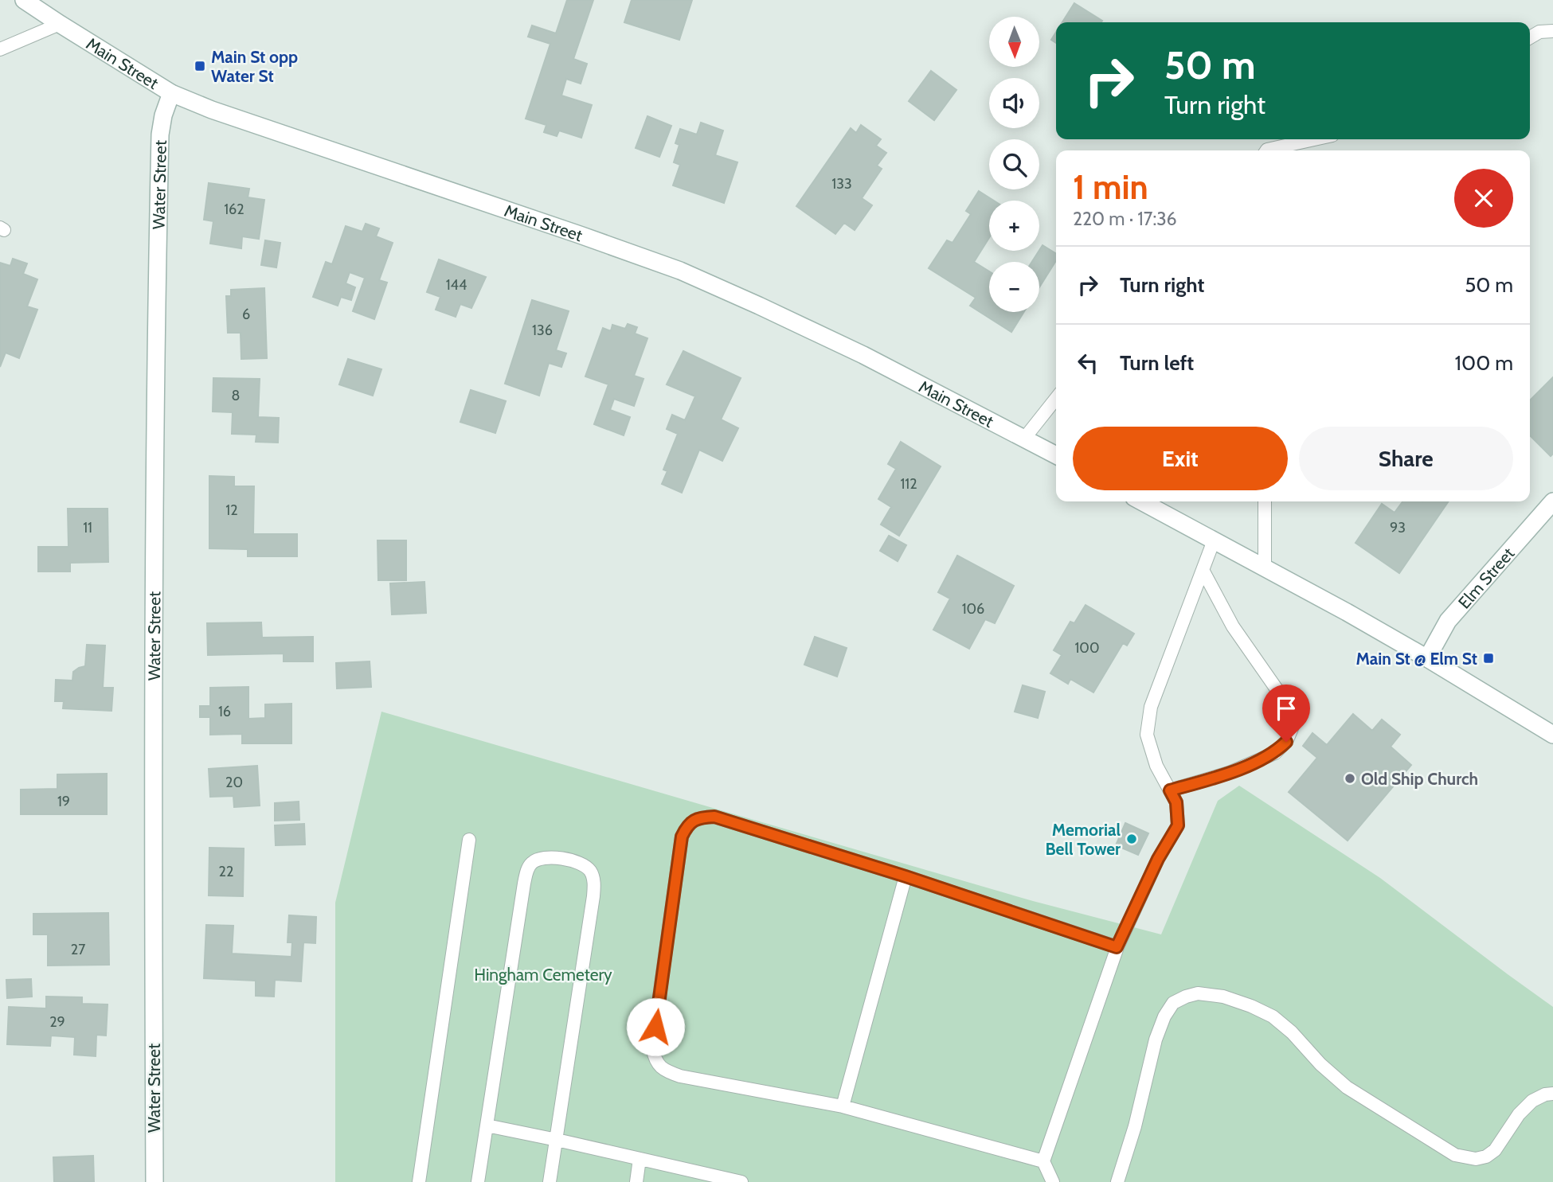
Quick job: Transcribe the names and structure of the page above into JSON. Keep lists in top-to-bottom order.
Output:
{
  "streets": {
    "main road": ["Main Street", "Water Street", "Elm Street"]
  },
  "crossings": [
    ["Main Street", "Water Street"]
  ],
  "parks": ["Hingham Cemetery"],
  "places": {
    "transit": ["Main St opp Water St", "Main St @ Elm St"],
    "other": ["Old Ship Church", "Memorial Bell Tower"]
  },
  "house_numbers": [
    "133",
    "162",
    "144",
    "6",
    "136",
    "8",
    "112",
    "12",
    "11",
    "93",
    "106",
    "100",
    "16",
    "20",
    "19",
    "22",
    "27",
    "29"
  ],
  "north": "bottom",
  "page": {
    "map_buttons": ["+", "−"],
    "turn": ["50 m", "Turn right"],
    "heading": ["1 min", "220 m · 17:36"],
    "list": [
      {
        "name": "Turn right",
        "value": "50 m"
      },
      {
        "name": "Turn left",
        "value": "100 m"
      }
    ],
    "buttons": ["Exit", "Share"]
  }
}
